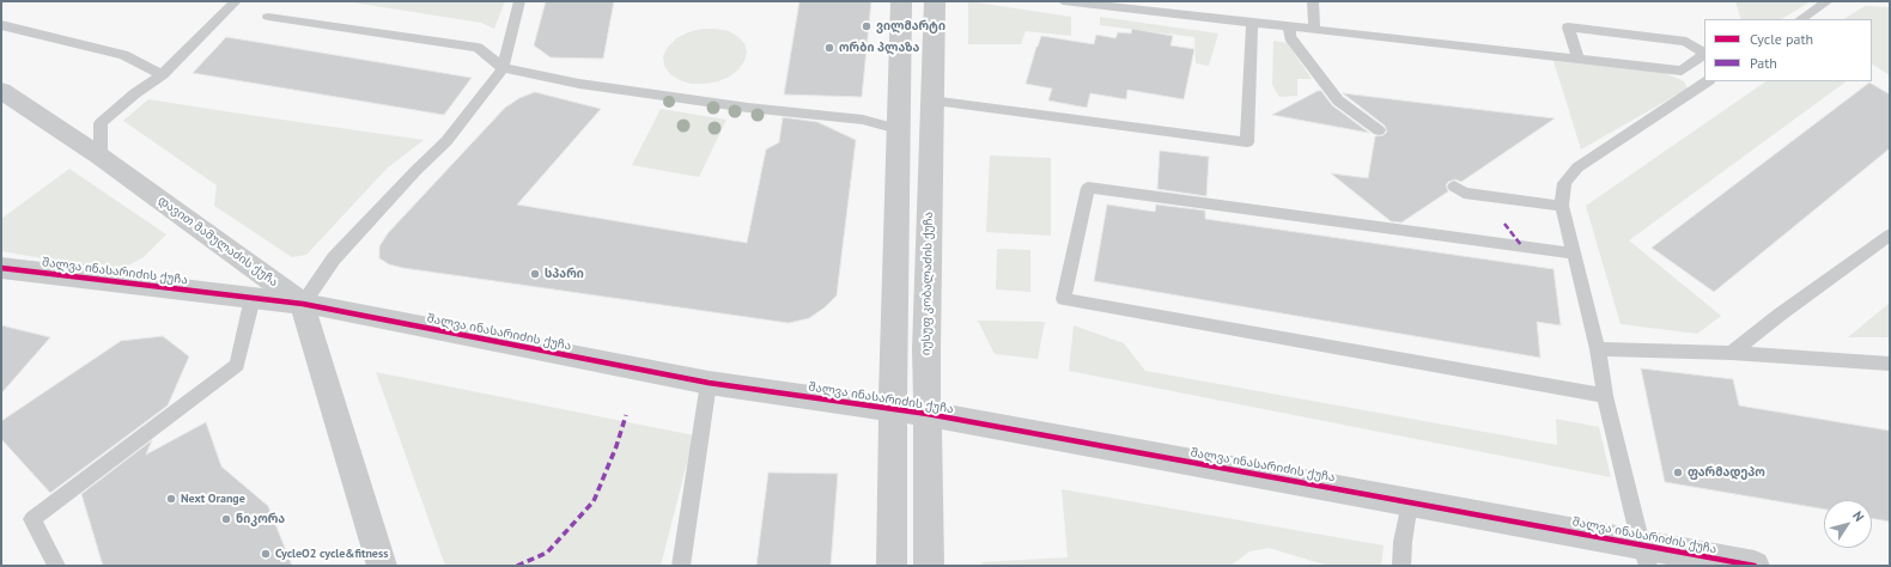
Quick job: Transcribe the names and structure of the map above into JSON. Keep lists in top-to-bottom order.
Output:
{
  "streets": {
    "street": ["დავით მამულაძის ქუჩა", "შალვა ინასარიძის ქუჩა", "იუსუფ კობალაძის ქუჩა"]
  },
  "crossings": [
    ["დავით მამულაძის ქუჩა", "შალვა ინასარიძის ქუჩა"],
    ["შალვა ინასარიძის ქუჩა", "იუსუფ კობალაძის ქუჩა"]
  ],
  "places": [
    "ვილმარტი",
    "ორბი პლაზა",
    "სპარი",
    "ფარმადეპო",
    "Next Orange",
    "ნიკორა",
    "CycleO2 cycle&fitness"
  ],
  "legend": ["Cycle path", "Path"],
  "north": "top right"
}
